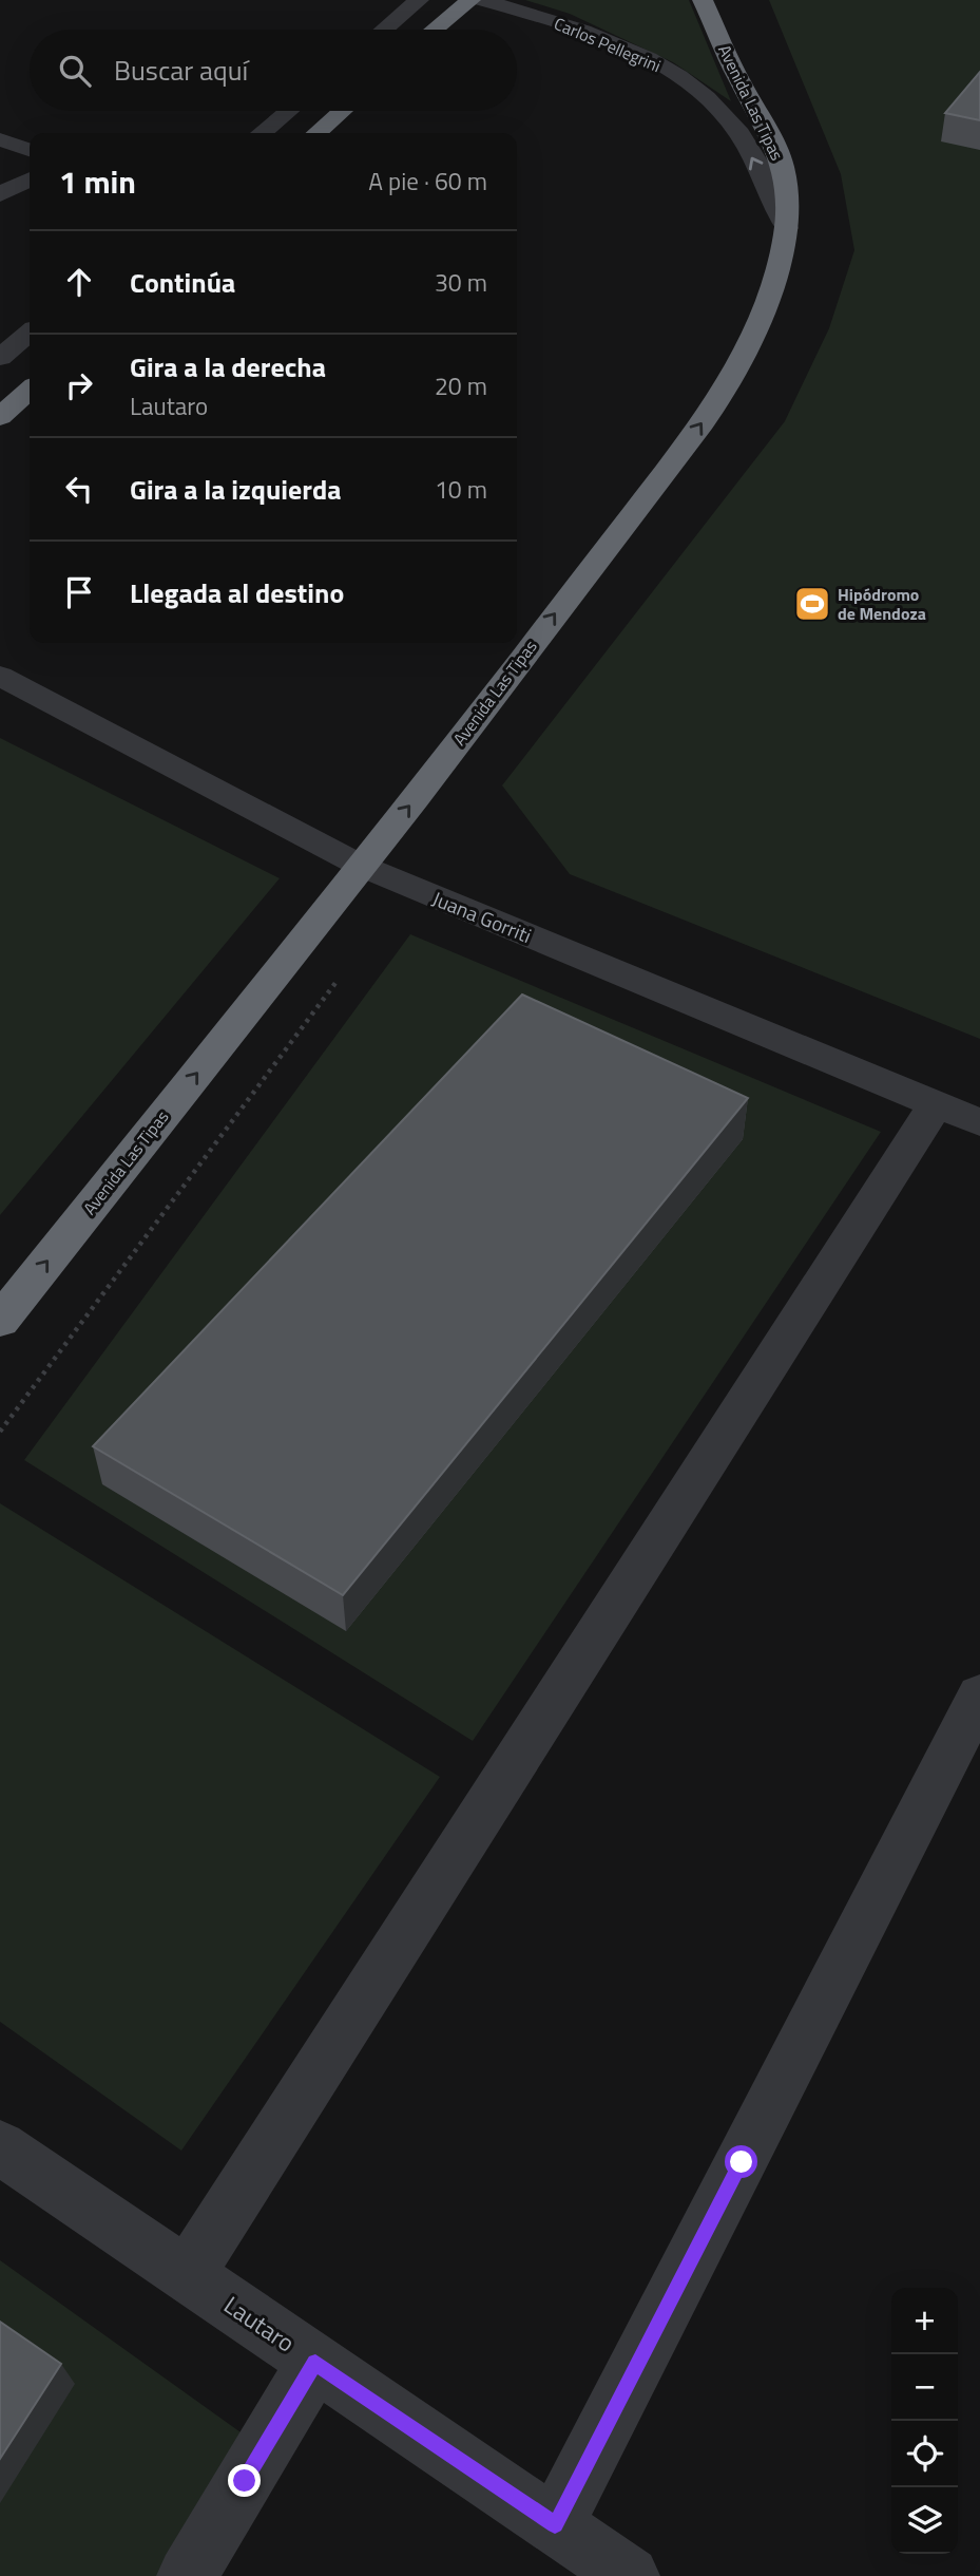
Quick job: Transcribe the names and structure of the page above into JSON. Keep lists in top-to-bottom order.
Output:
{
  "streets": {
    "highway": ["Avenida Las Tipas"],
    "street": ["Carlos Pellegrini", "Juana Gorriti", "Lautaro"]
  },
  "crossings": [
    ["Carlos Pellegrini", "Avenida Las Tipas"],
    ["Avenida Las Tipas", "Juana Gorriti"]
  ],
  "one_way": ["Carlos Pellegrini", "Avenida Las Tipas"],
  "places": {
    "sports": ["Hipódromo de Mendoza"]
  },
  "page": {
    "search": "Buscar aquí",
    "heading": ["1 min", "A pie · 60 m"],
    "list": [
      ["Continúa", "30 m"],
      ["Gira a la derecha", "Lautaro", "20 m"],
      ["Gira a la izquierda", "10 m"],
      "Llegada al destino"
    ],
    "map_buttons": ["+", "−"]
  }
}
